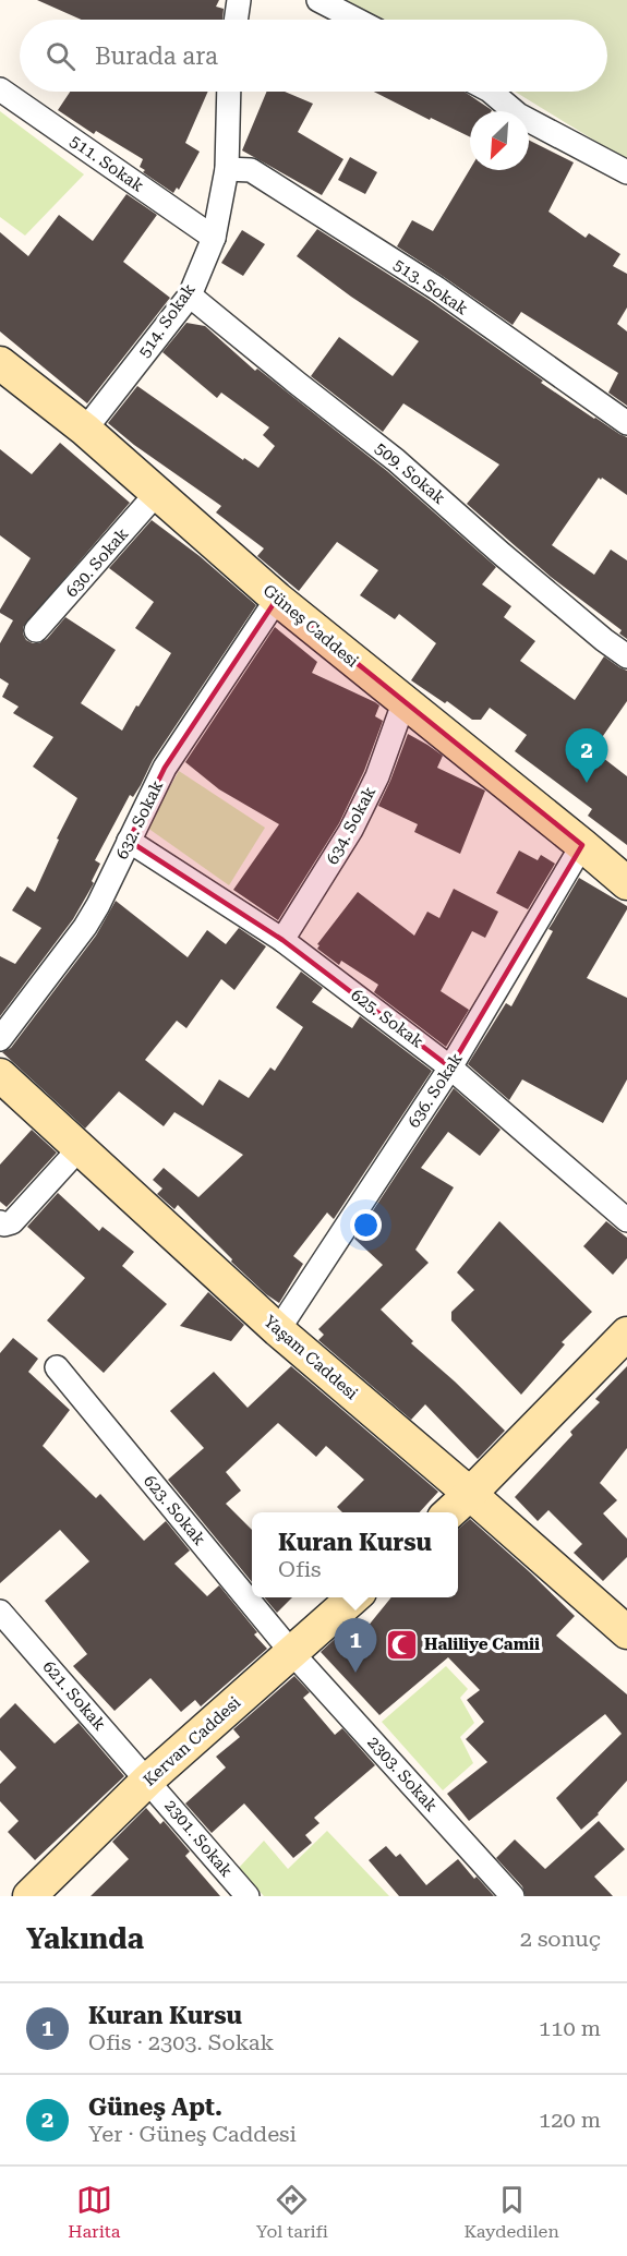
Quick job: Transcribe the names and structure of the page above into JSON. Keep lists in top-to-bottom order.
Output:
{
  "streets": {
    "street": [
      "511. Sokak",
      "513. Sokak",
      "514. Sokak",
      "509. Sokak",
      "630. Sokak",
      "Güneş Caddesi",
      "632. Sokak",
      "634. Sokak",
      "625. Sokak",
      "636. Sokak",
      "Yaşam Caddesi",
      "623. Sokak",
      "621. Sokak",
      "Kervan Caddesi",
      "2303. Sokak",
      "2301. Sokak"
    ]
  },
  "crossings": [
    ["511. Sokak", "514. Sokak"],
    ["513. Sokak", "514. Sokak"],
    ["514. Sokak", "509. Sokak"],
    ["514. Sokak", "Güneş Caddesi"],
    ["630. Sokak", "Güneş Caddesi"],
    ["Güneş Caddesi", "632. Sokak"],
    ["Güneş Caddesi", "634. Sokak"],
    ["Güneş Caddesi", "636. Sokak"],
    ["632. Sokak", "625. Sokak"],
    ["634. Sokak", "625. Sokak"],
    ["625. Sokak", "636. Sokak"],
    ["636. Sokak", "Yaşam Caddesi"],
    ["623. Sokak", "Kervan Caddesi"],
    ["623. Sokak", "2303. Sokak"],
    ["621. Sokak", "Kervan Caddesi"],
    ["621. Sokak", "2301. Sokak"],
    ["Kervan Caddesi", "2303. Sokak"],
    ["Kervan Caddesi", "2301. Sokak"]
  ],
  "places": {
    "mosque": ["Haliliye Camii"]
  },
  "north": "bottom left",
  "page": {
    "search": "Burada ara",
    "pins": ["2", "1"],
    "popup": ["Kuran Kursu", "Ofis"],
    "heading": ["Yakında", "2 sonuç"],
    "list": [
      {
        "mark": "1",
        "name": "Kuran Kursu",
        "note": "Ofis · 2303. Sokak",
        "value": "110 m"
      },
      {
        "mark": "2",
        "name": "Güneş Apt.",
        "note": "Yer · Güneş Caddesi",
        "value": "120 m"
      }
    ],
    "nav": ["Harita", "Yol tarifi", "Kaydedilen"]
  }
}
